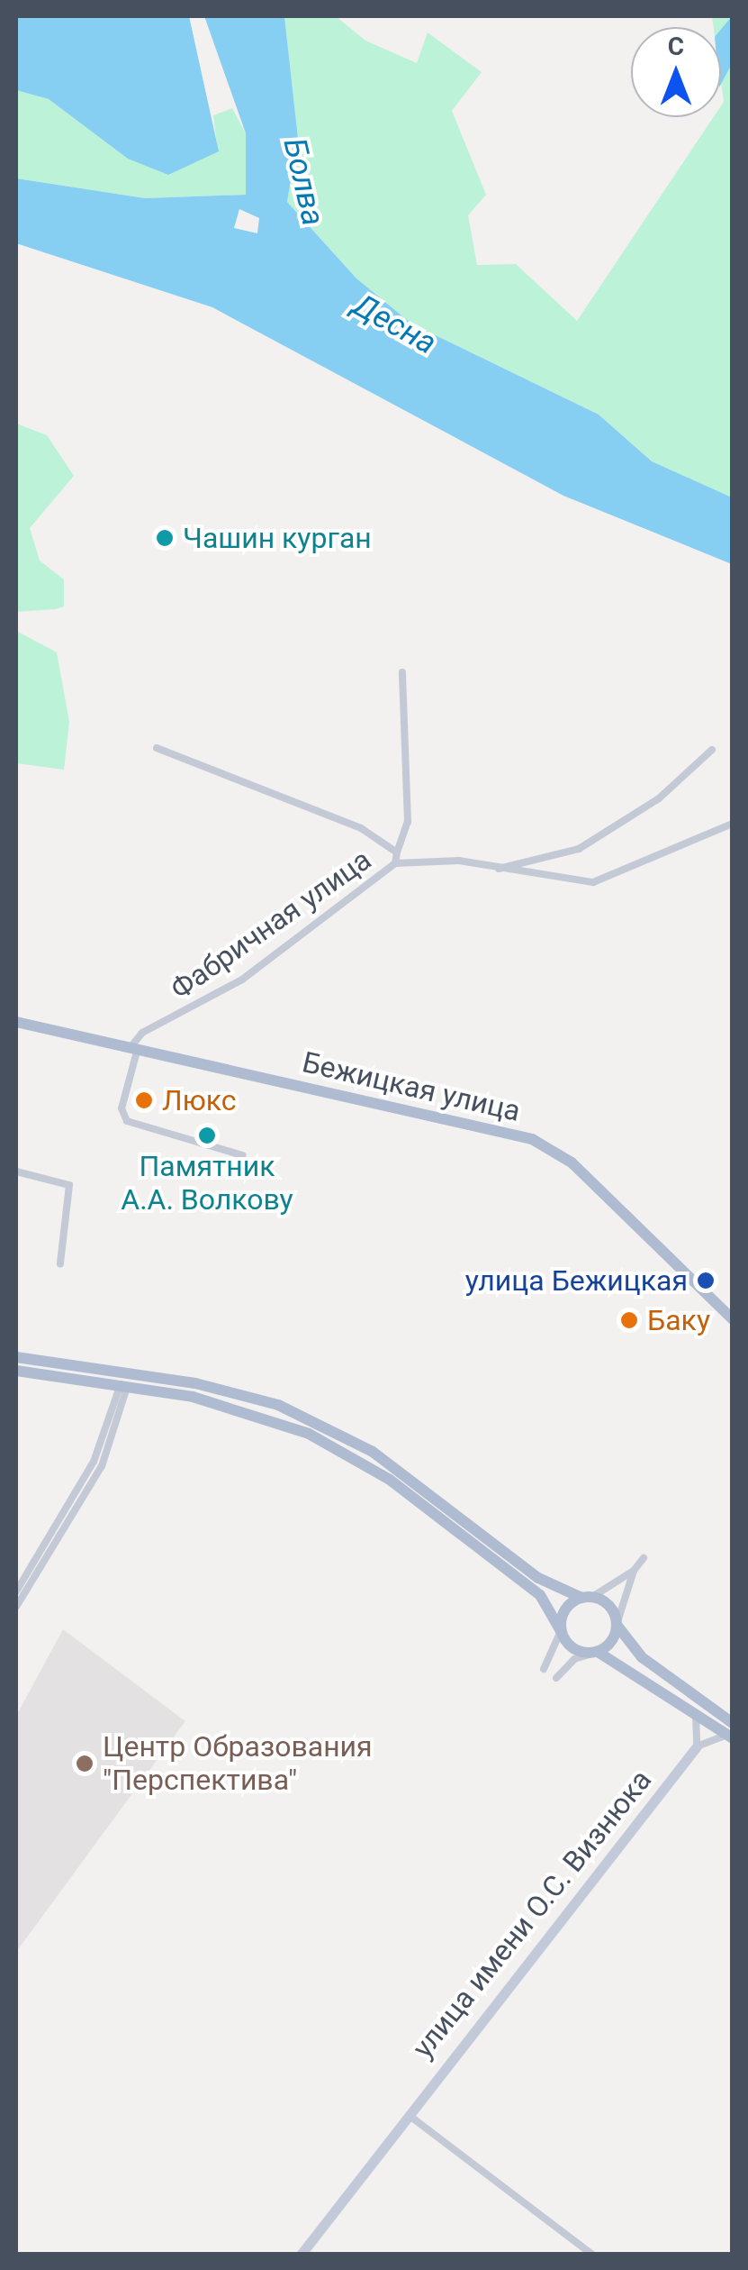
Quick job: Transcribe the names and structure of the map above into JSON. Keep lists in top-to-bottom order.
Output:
{
  "streets": {
    "main road": ["Бежицкая улица"],
    "street": ["Фабричная улица", "улица имени О.С. Визнюка"]
  },
  "crossings": [
    ["Фабричная улица", "Бежицкая улица"]
  ],
  "water": ["Болва", "Десна"],
  "places": [
    "Чашин курган",
    "Люкс",
    "Памятник А.А. Волкову",
    "улица Бежицкая",
    "Баку",
    "Центр Образования \"Перспектива\""
  ],
  "north": "top"
}
